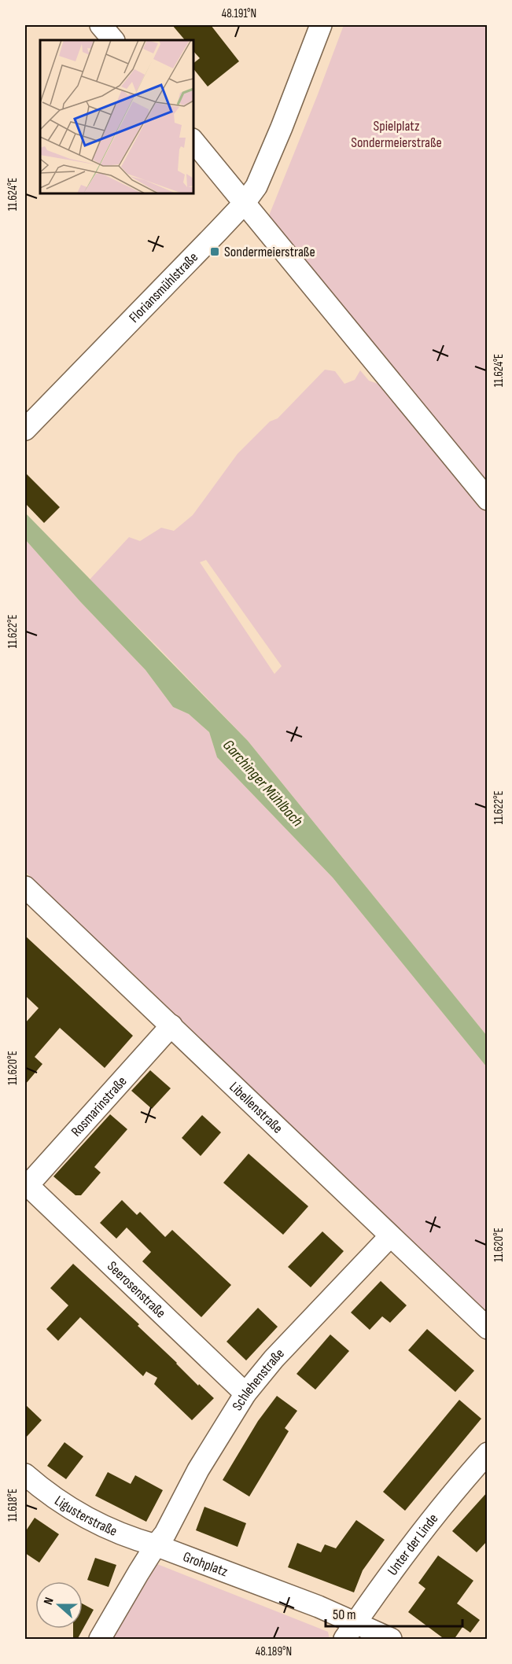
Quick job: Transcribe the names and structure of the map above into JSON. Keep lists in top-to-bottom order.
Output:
{
  "streets": {
    "street": [
      "Floriansmühlstraße",
      "Rosmarinstraße",
      "Libellenstraße",
      "Seerosenstraße",
      "Schlehenstraße",
      "Ligusterstraße",
      "Unter der Linde",
      "Grohplatz"
    ]
  },
  "crossings": [
    ["Rosmarinstraße", "Libellenstraße"],
    ["Rosmarinstraße", "Seerosenstraße"],
    ["Libellenstraße", "Schlehenstraße"],
    ["Seerosenstraße", "Schlehenstraße"],
    ["Schlehenstraße", "Ligusterstraße"],
    ["Schlehenstraße", "Grohplatz"],
    ["Ligusterstraße", "Grohplatz"],
    ["Unter der Linde", "Grohplatz"]
  ],
  "water": ["Garchinger Mühlbach"],
  "parks": ["Spielplatz Sondermeierstraße"],
  "places": {
    "transit": ["Sondermeierstraße"]
  },
  "scale_bar": "50 m",
  "north": "left",
  "coordinates": [
    "48.191°N",
    "11.624°E",
    "11.622°E",
    "11.620°E",
    "11.618°E",
    "48.189°N"
  ]
}
